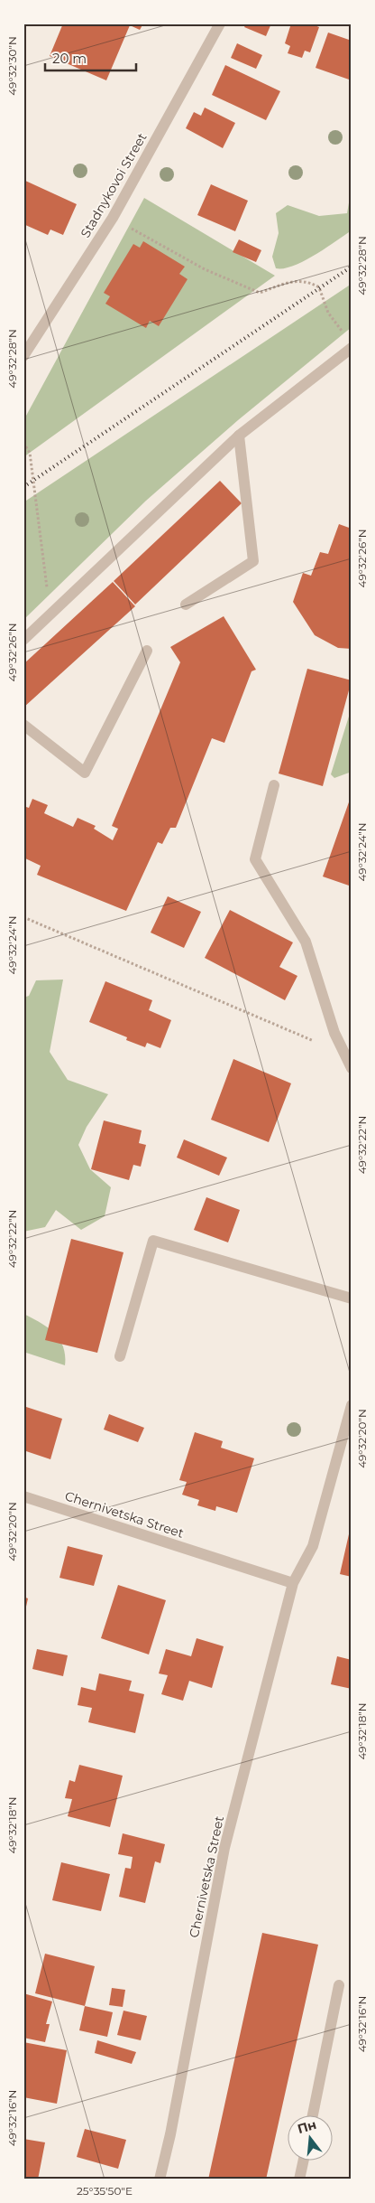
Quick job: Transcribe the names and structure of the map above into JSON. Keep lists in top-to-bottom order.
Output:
{
  "streets": {
    "street": ["Stadnykovoi Street", "Chernivetska Street"]
  },
  "scale_bar": "20 m",
  "north": "top",
  "coordinates": [
    "49°32'30\"N",
    "49°32'28\"N",
    "49°32'26\"N",
    "49°32'24\"N",
    "49°32'22\"N",
    "49°32'20\"N",
    "49°32'18\"N",
    "49°32'16\"N",
    "25°35'50\"E"
  ]
}
